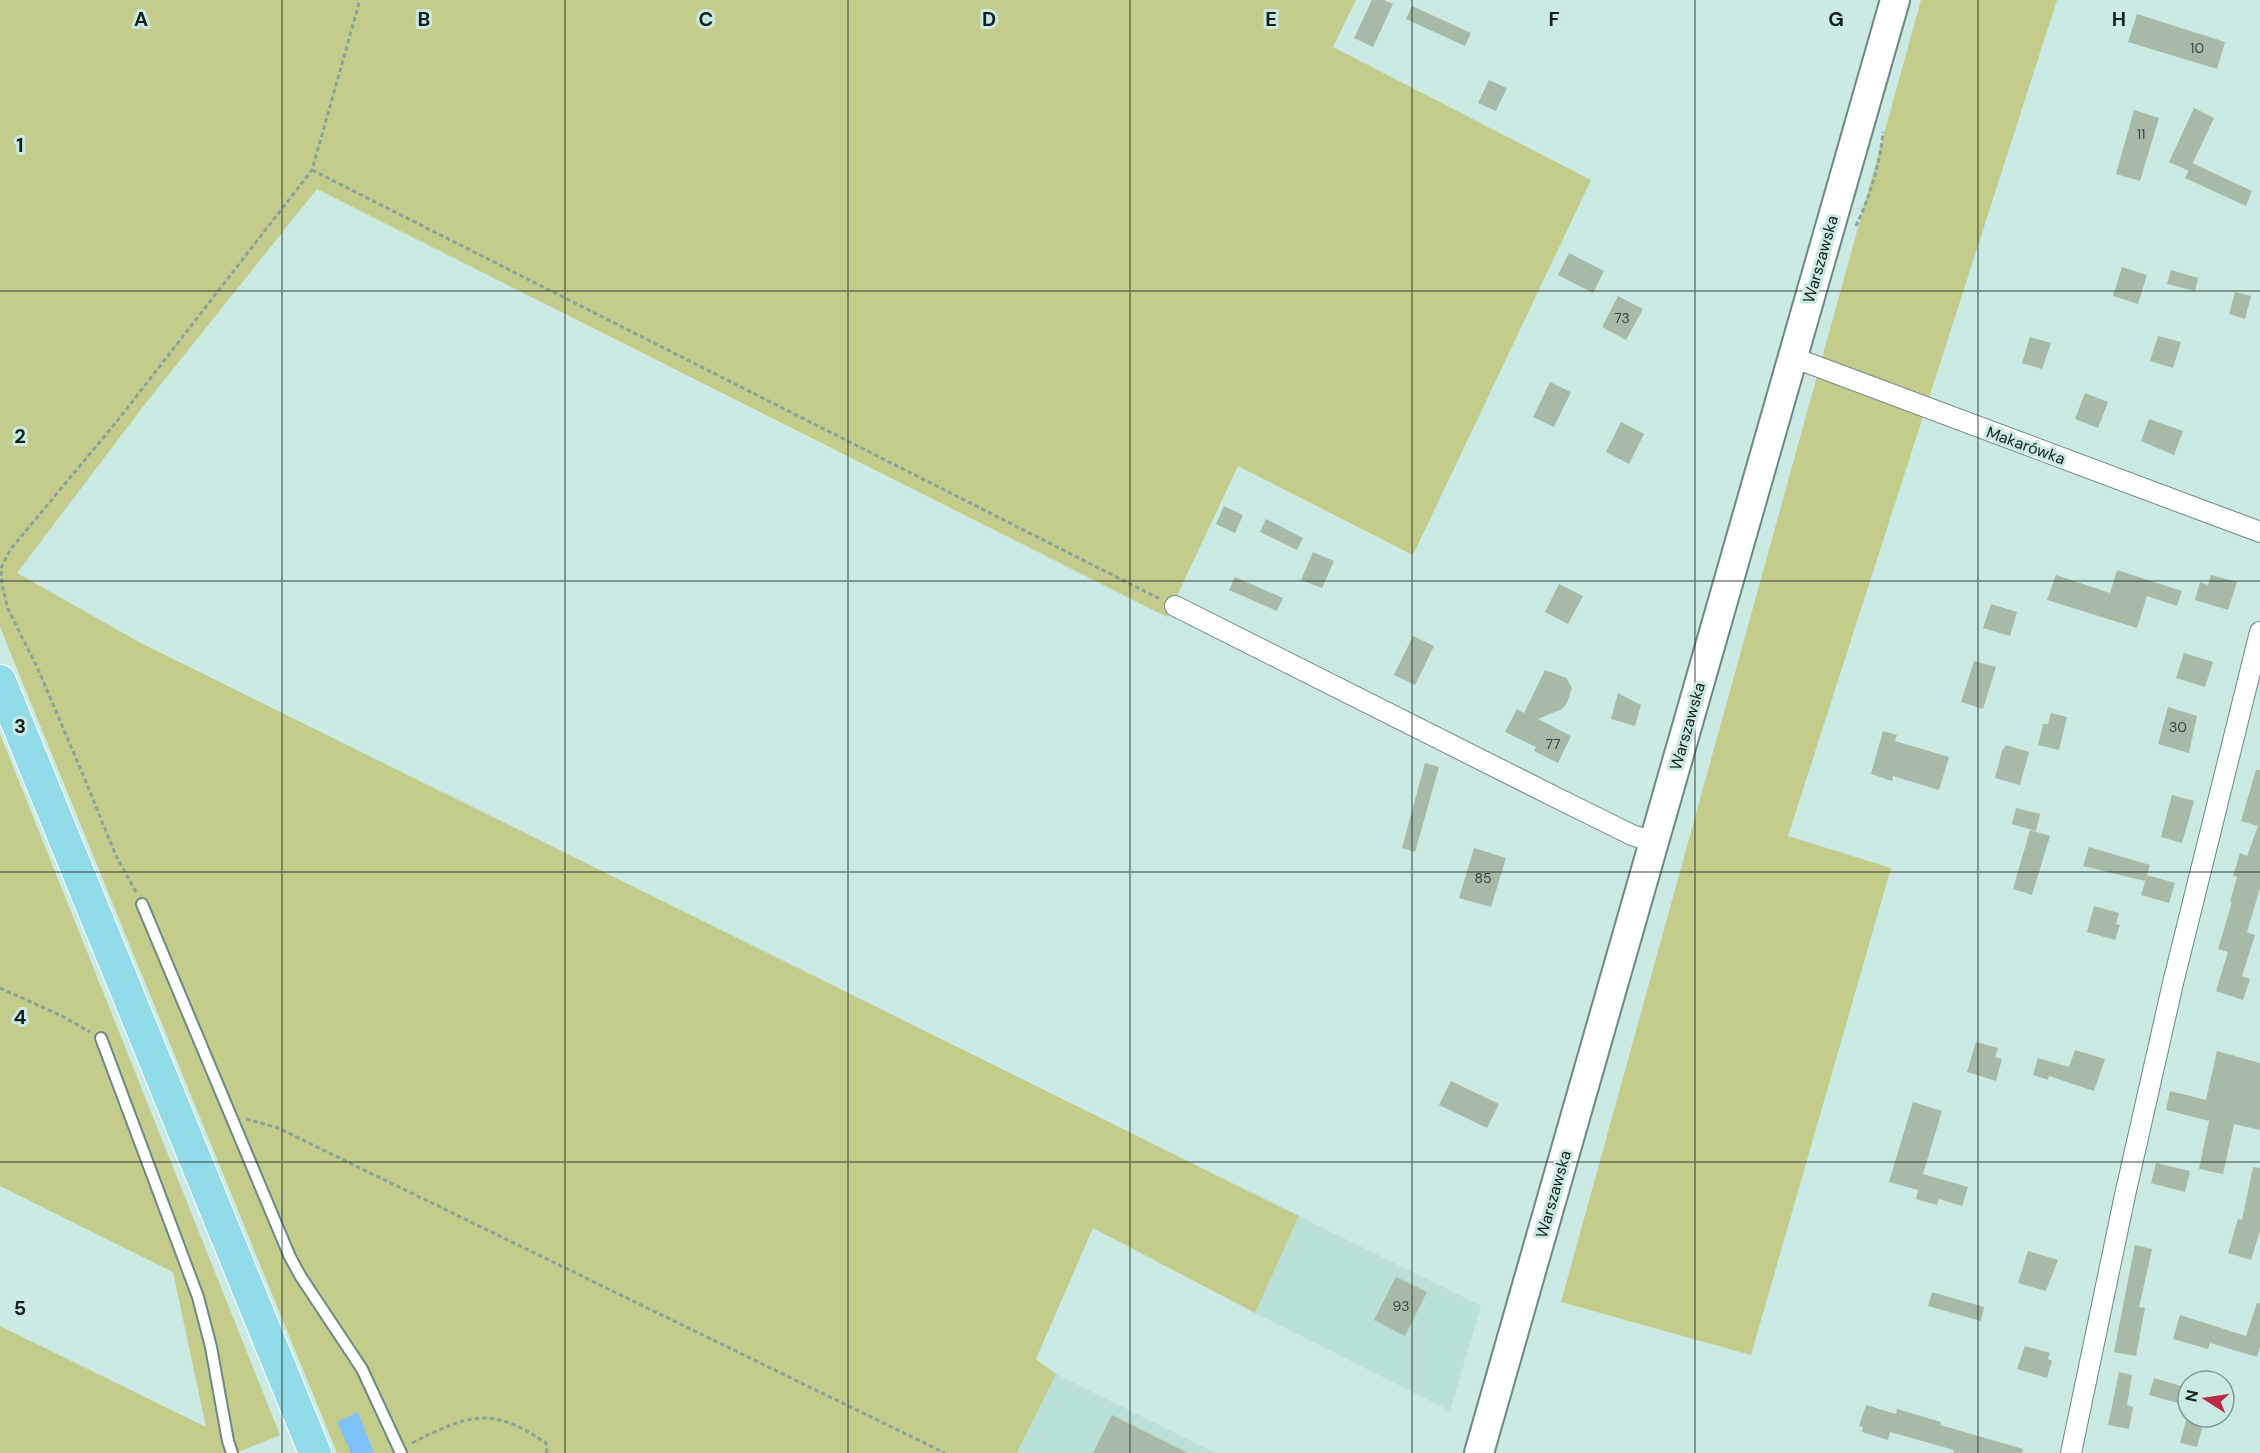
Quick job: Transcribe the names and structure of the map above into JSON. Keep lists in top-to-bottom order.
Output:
{
  "streets": {
    "street": ["Warszawska", "Makarówka"]
  },
  "crossings": [
    ["Warszawska", "Makarówka"]
  ],
  "house_numbers": [
    "10",
    "11",
    "73",
    "30",
    "77",
    "85",
    "93"
  ],
  "north": "left",
  "grid": {
    "columns": [
      "A",
      "B",
      "C",
      "D",
      "E",
      "F",
      "G",
      "H"
    ],
    "rows": [
      "1",
      "2",
      "3",
      "4",
      "5"
    ]
  }
}
